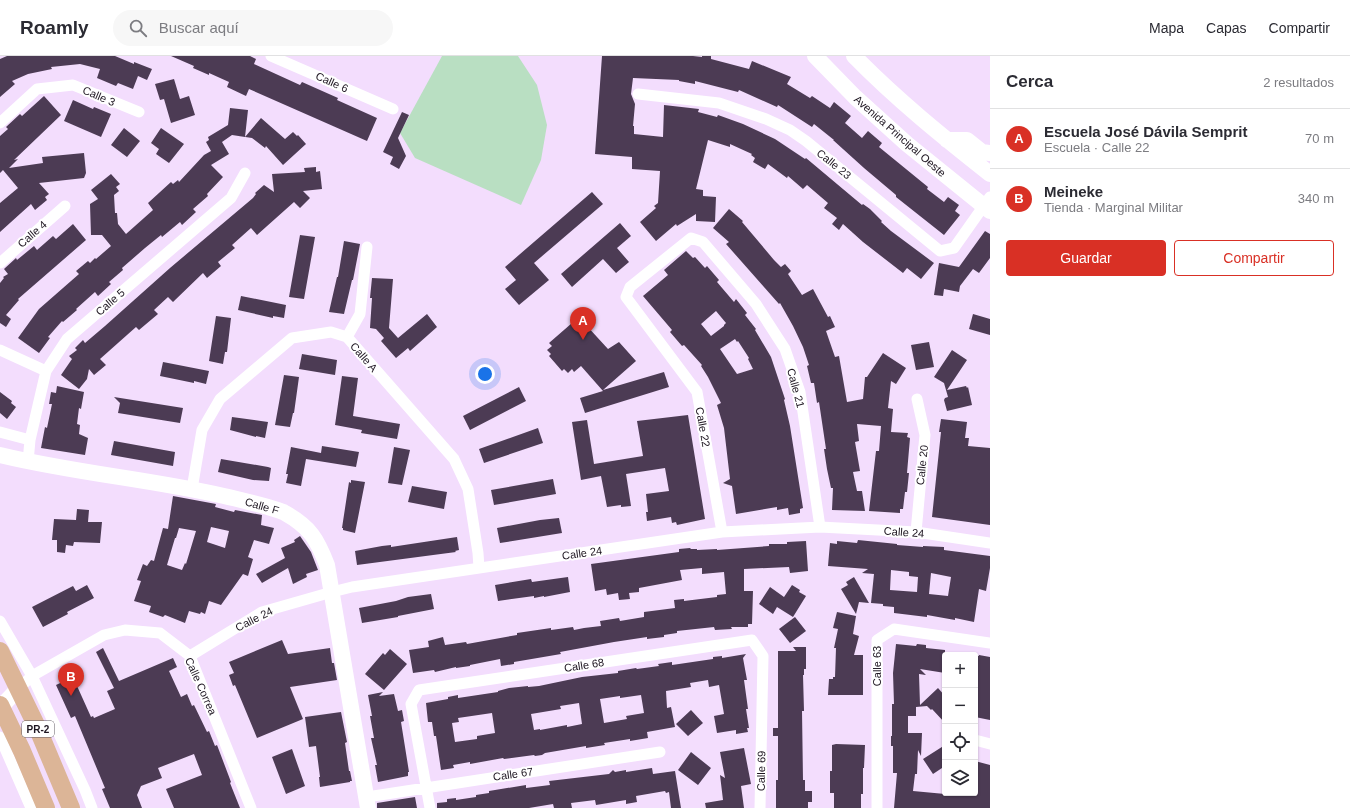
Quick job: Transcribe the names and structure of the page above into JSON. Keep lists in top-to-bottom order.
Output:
{
  "streets": {
    "main road": ["PR-2"],
    "street": [
      "Calle 6",
      "Calle 3",
      "Avenida Principal Oeste",
      "Calle 23",
      "Calle 4",
      "Calle 5",
      "Calle A",
      "Calle 21",
      "Calle 22",
      "Calle 20",
      "Calle F",
      "Calle 24",
      "Calle 68",
      "Calle 63",
      "Calle Correa",
      "Calle 69",
      "Calle 67"
    ]
  },
  "crossings": [
    ["Avenida Principal Oeste", "Calle 23"],
    ["Calle 5", "Calle F"],
    ["Calle A", "Calle F"],
    ["Calle A", "Calle 24"],
    ["Calle 21", "Calle 22"],
    ["Calle 21", "Calle 24"],
    ["Calle 22", "Calle 24"],
    ["Calle 20", "Calle 24"],
    ["Calle F", "Calle 24"],
    ["Calle F", "Calle 67"],
    ["Calle 24", "Calle Correa"],
    ["Calle 68", "Calle 69"],
    ["Calle 68", "Calle 67"],
    ["Calle Correa", "PR-2"]
  ],
  "page": {
    "header": "Roamly",
    "search": "Buscar aquí",
    "nav": ["Mapa", "Capas", "Compartir"],
    "heading": ["Cerca", "2 resultados"],
    "list": [
      {
        "mark": "A",
        "name": "Escuela José Dávila Semprit",
        "note": "Escuela · Calle 22",
        "value": "70 m"
      },
      {
        "mark": "B",
        "name": "Meineke",
        "note": "Tienda · Marginal Militar",
        "value": "340 m"
      }
    ],
    "buttons": ["Guardar", "Compartir"],
    "pins": ["A", "B"],
    "map_buttons": ["+", "−"]
  }
}
